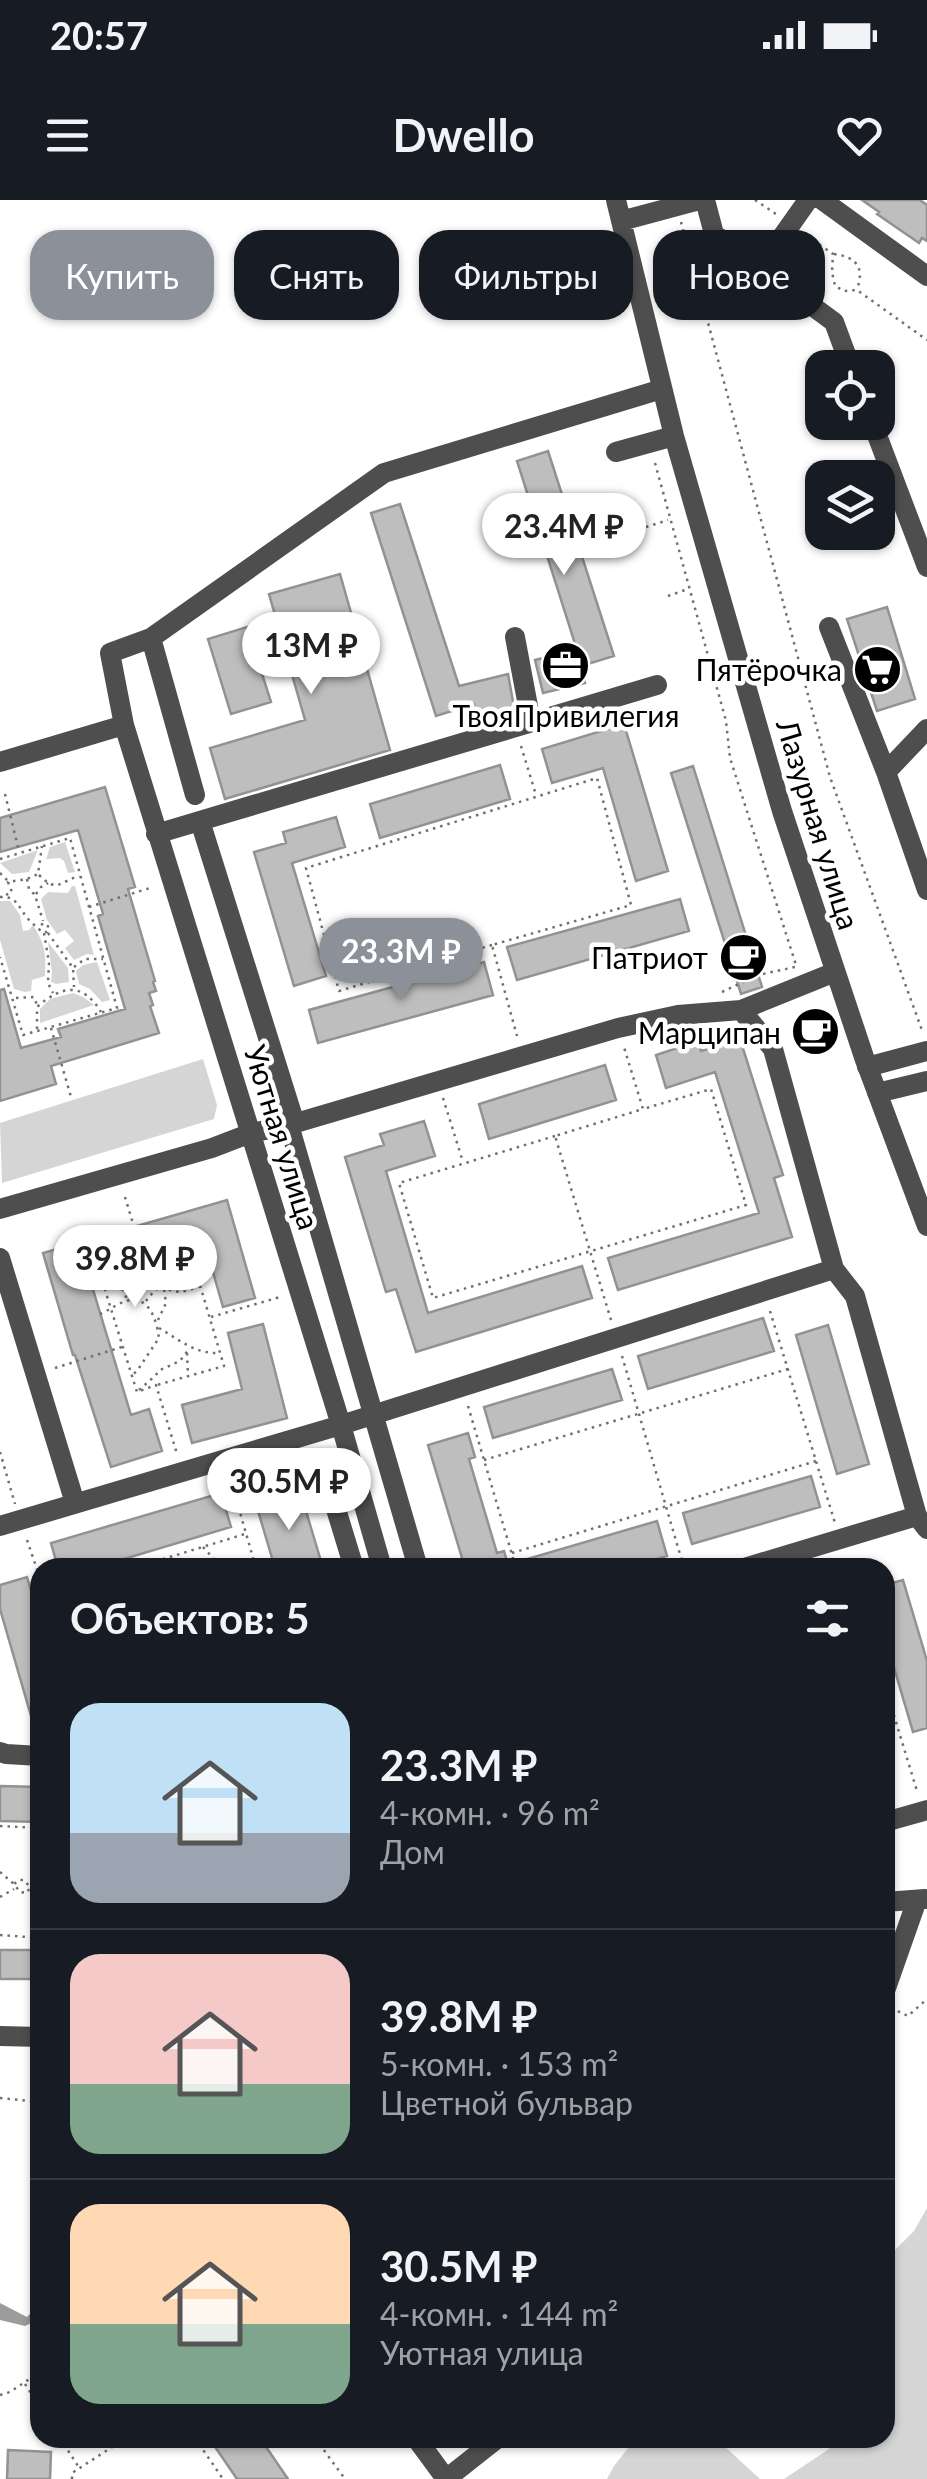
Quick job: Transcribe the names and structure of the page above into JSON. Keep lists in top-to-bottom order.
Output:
{
  "streets": {
    "street": ["Лазурная улица", "Уютная улица"]
  },
  "places": {
    "office": ["ТвояПривилегия"],
    "supermarket": ["Пятёрочка"],
    "cafe": ["Патриот", "Марципан"]
  },
  "page": {
    "status": "20:57",
    "header": "Dwello",
    "chip": [
      "Купить",
      "Снять",
      "Фильтры",
      "Новое"
    ],
    "price": [
      "23.4M ₽",
      "13M ₽",
      "23.3M ₽",
      "39.8M ₽",
      "30.5M ₽"
    ],
    "heading": "Объектов: 5",
    "list": [
      {
        "name": "23.3M ₽",
        "note": "4-комн. · 96 m² · Дом"
      },
      {
        "name": "39.8M ₽",
        "note": "5-комн. · 153 m² · Цветной бульвар"
      },
      {
        "name": "30.5M ₽",
        "note": "4-комн. · 144 m² · Уютная улица"
      }
    ]
  }
}
